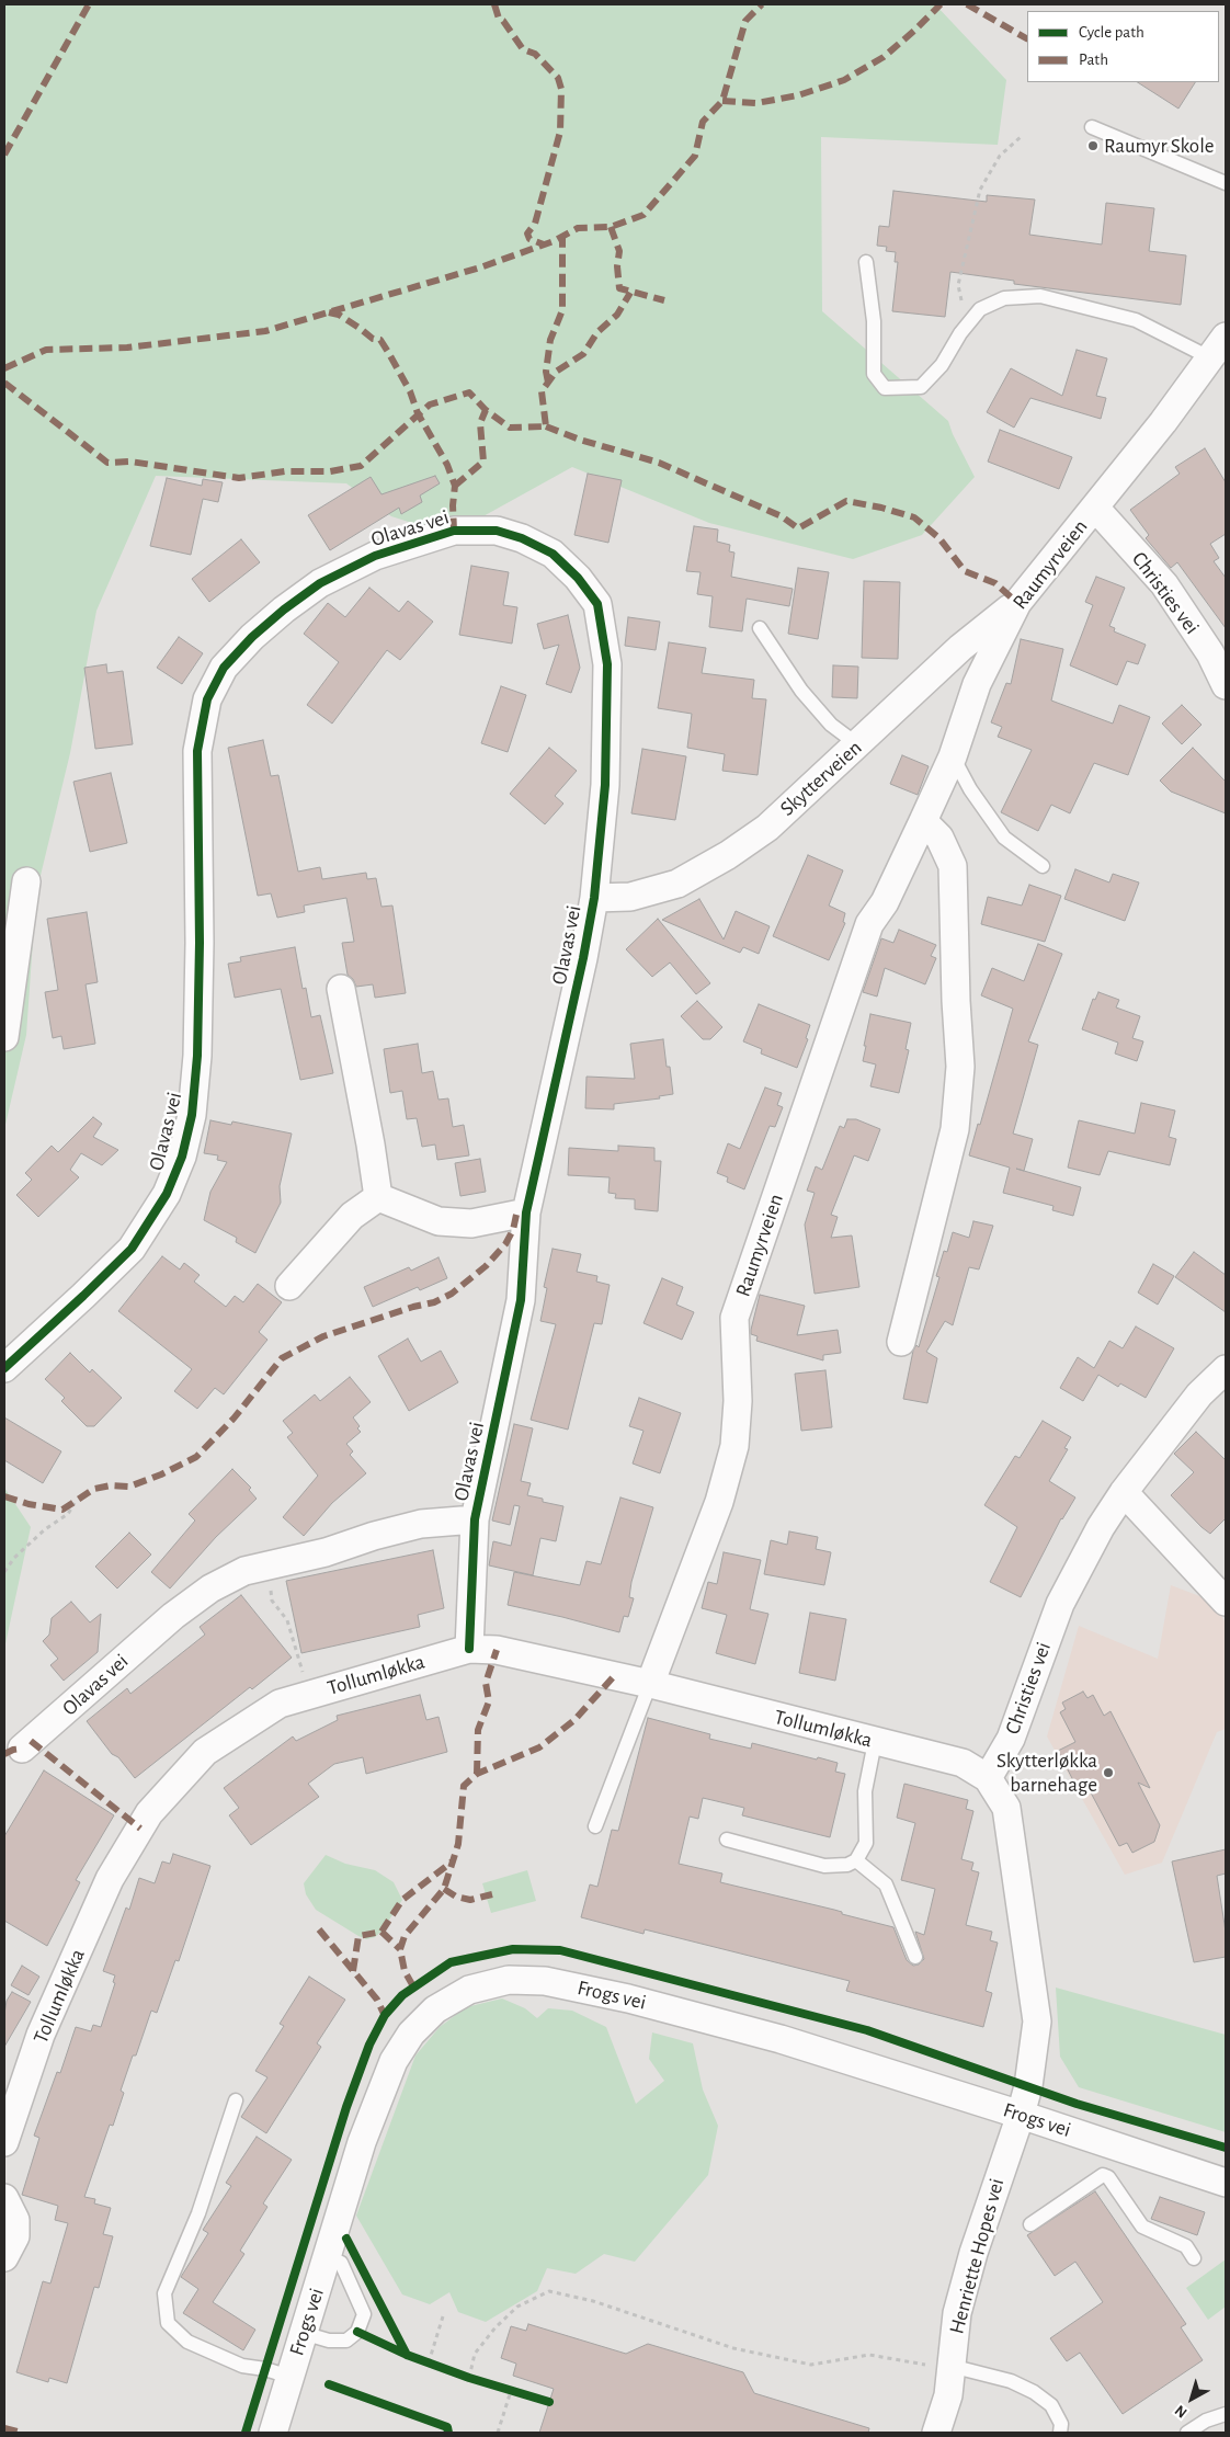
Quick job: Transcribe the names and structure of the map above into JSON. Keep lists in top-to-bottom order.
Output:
{
  "streets": {
    "street": [
      "Olavas vei",
      "Raumyrveien",
      "Christies vei",
      "Skytterveien",
      "Tollumløkka",
      "Frogs vei",
      "Henriette Hopes vei"
    ]
  },
  "crossings": [
    ["Olavas vei", "Skytterveien"],
    ["Olavas vei", "Tollumløkka"],
    ["Raumyrveien", "Christies vei"],
    ["Raumyrveien", "Skytterveien"],
    ["Raumyrveien", "Tollumløkka"],
    ["Christies vei", "Tollumløkka"],
    ["Frogs vei", "Henriette Hopes vei"]
  ],
  "places": ["Raumyr Skole", "Skytterløkka barnehage"],
  "legend": ["Cycle path", "Path"],
  "north": "bottom left"
}
